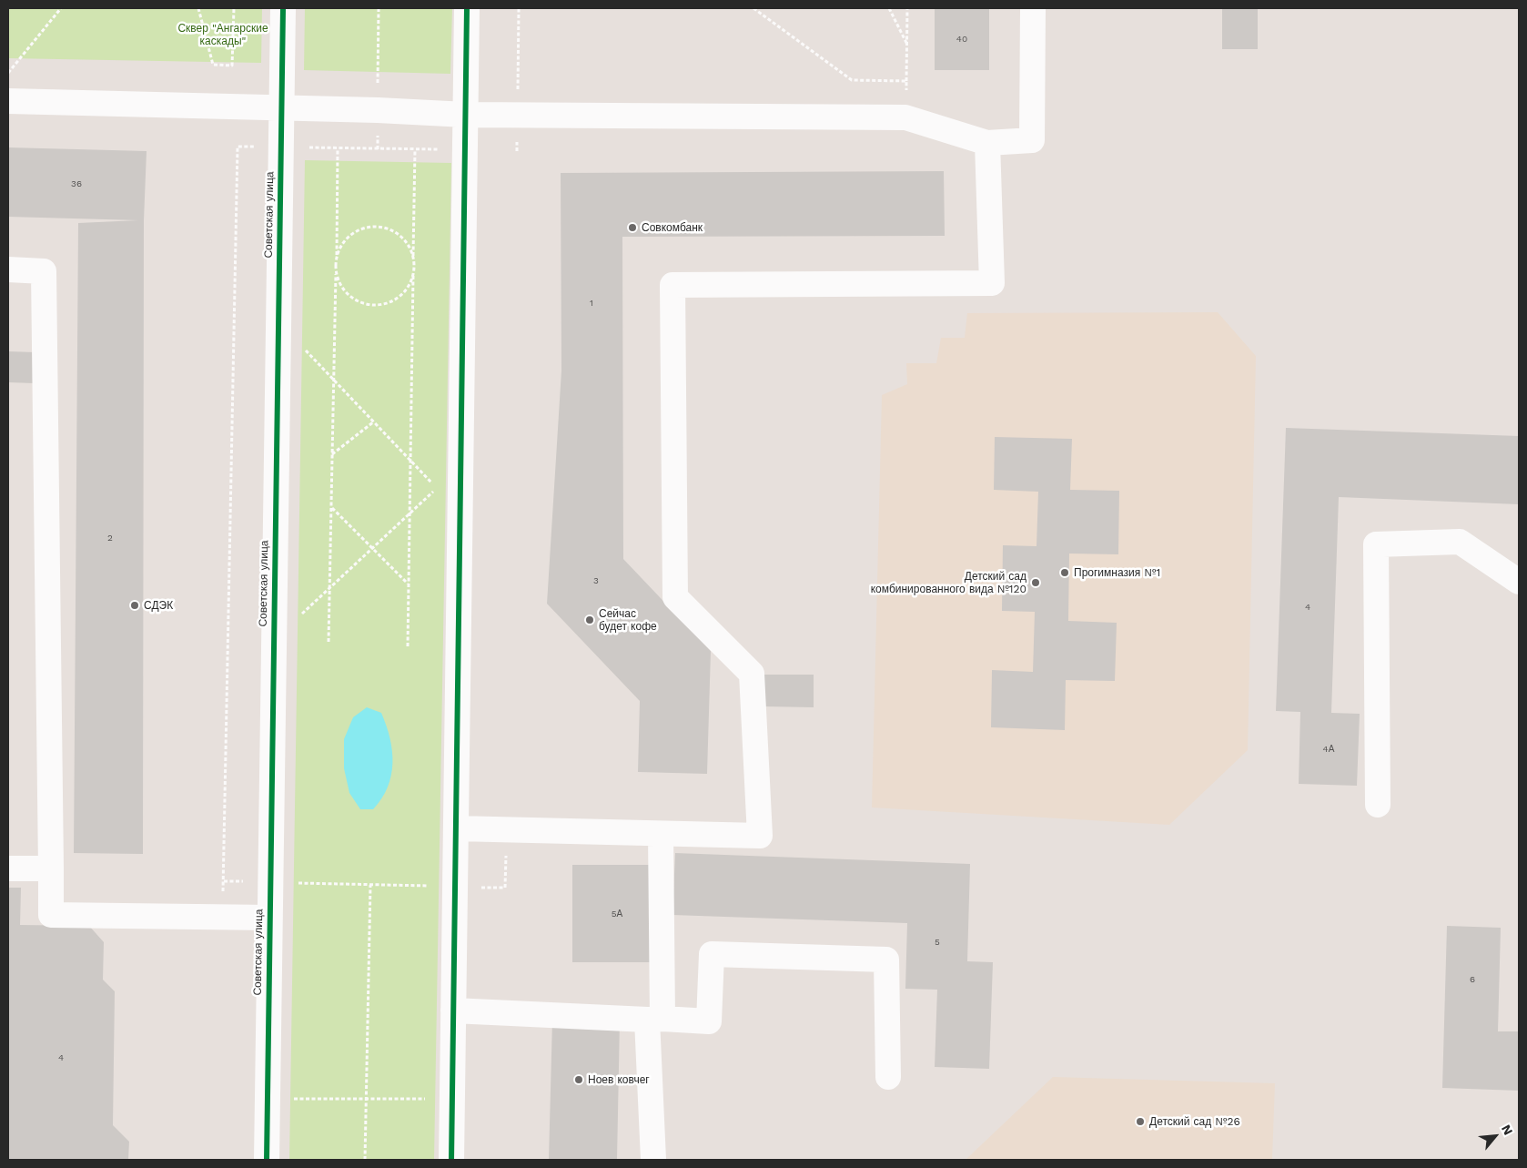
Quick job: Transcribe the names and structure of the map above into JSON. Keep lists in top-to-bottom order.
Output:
{
  "streets": {
    "street": ["Советская улица"]
  },
  "parks": ["Сквер \"Ангарские каскады\""],
  "places": [
    "Совкомбанк",
    "Прогимназия №1",
    "Детский сад комбинированного вида №120",
    "СДЭК",
    "Сейчас будет кофе",
    "Ноев ковчег",
    "Детский сад №26"
  ],
  "house_numbers": [
    "40",
    "36",
    "1",
    "2",
    "3",
    "4",
    "4А",
    "5А",
    "5",
    "6",
    "4"
  ],
  "north": "top right"
}
